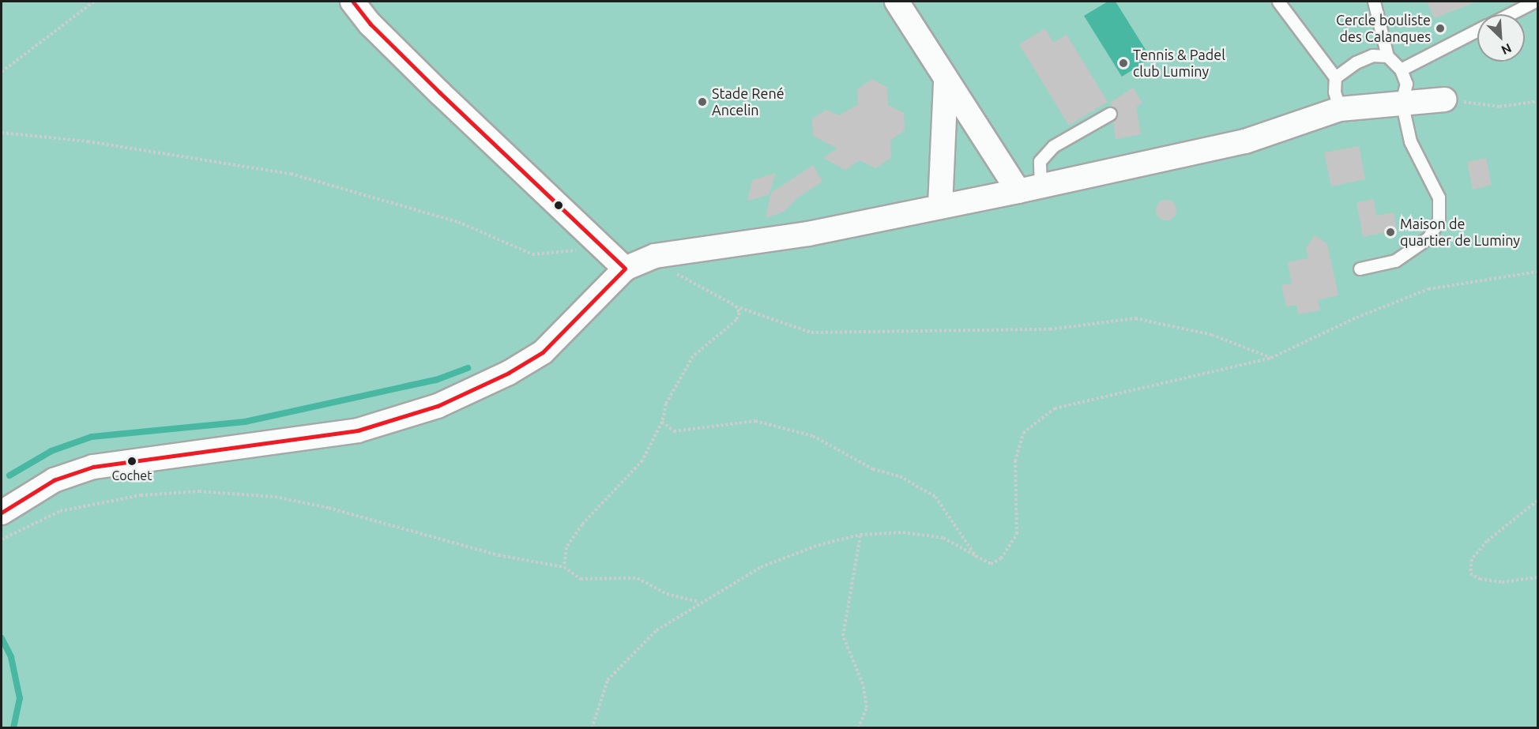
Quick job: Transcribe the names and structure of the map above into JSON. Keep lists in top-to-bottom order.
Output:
{
  "places": [
    "Cercle bouliste des Calanques",
    "Tennis & Padel club Luminy",
    "Stade René Ancelin",
    "Maison de quartier de Luminy",
    "Cochet"
  ],
  "north": "bottom right"
}
